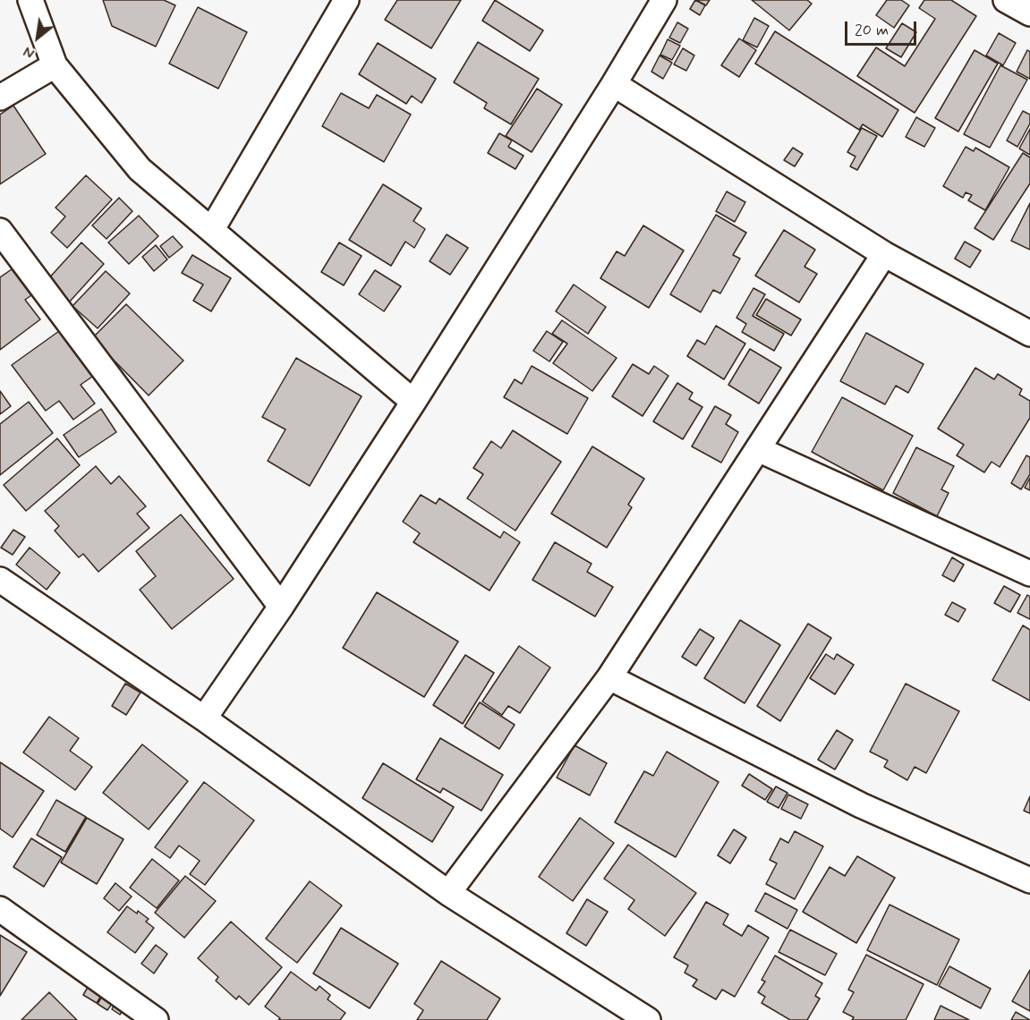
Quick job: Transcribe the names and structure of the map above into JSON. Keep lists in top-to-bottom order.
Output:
{
  "scale_bar": "20 m",
  "north": "bottom left"
}
